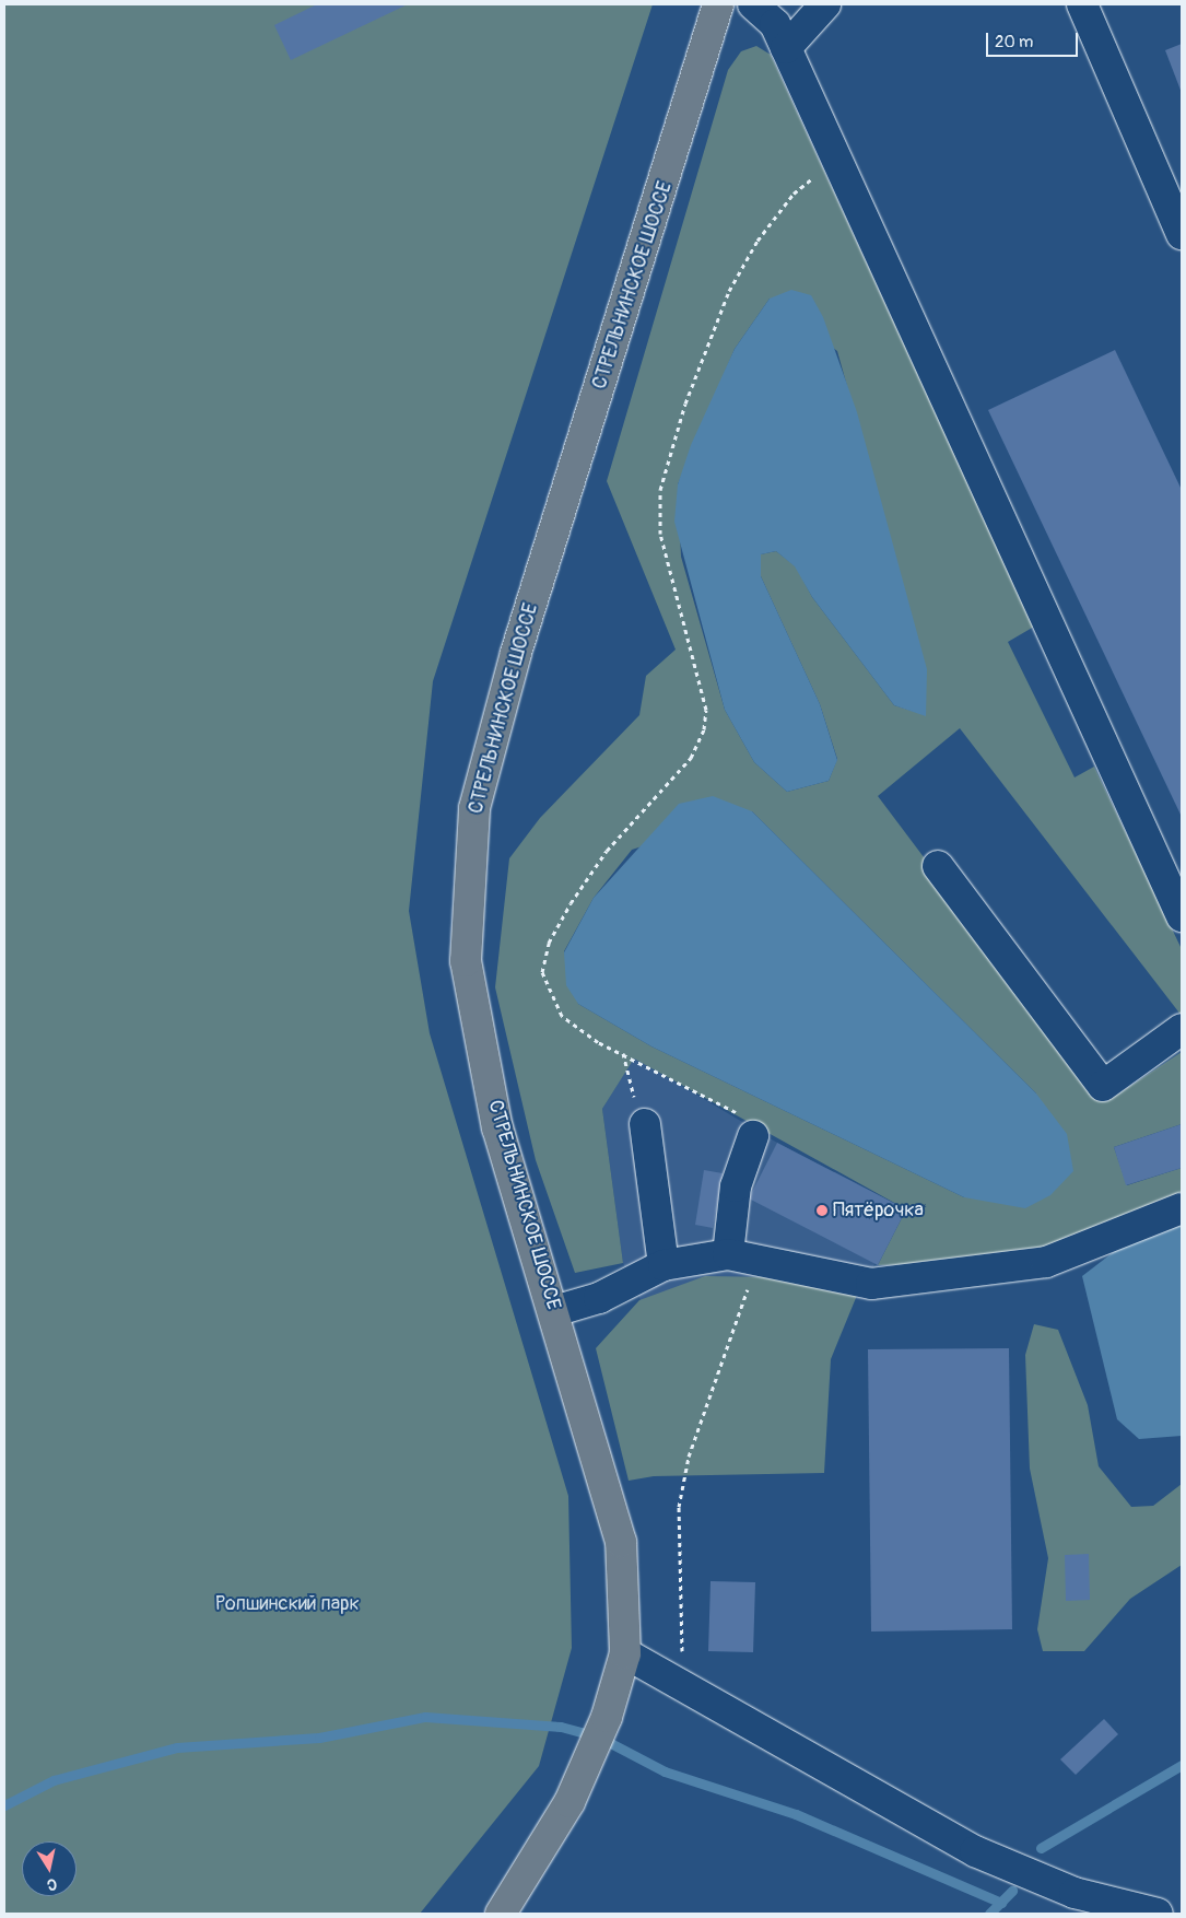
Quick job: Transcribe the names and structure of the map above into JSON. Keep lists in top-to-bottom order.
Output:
{
  "streets": {
    "main road": ["СТРЕЛЬНИНСКОЕ ШОССЕ"]
  },
  "parks": ["Ропшинский парк"],
  "places": ["Пятёрочка"],
  "scale_bar": "20 m",
  "north": "bottom"
}
